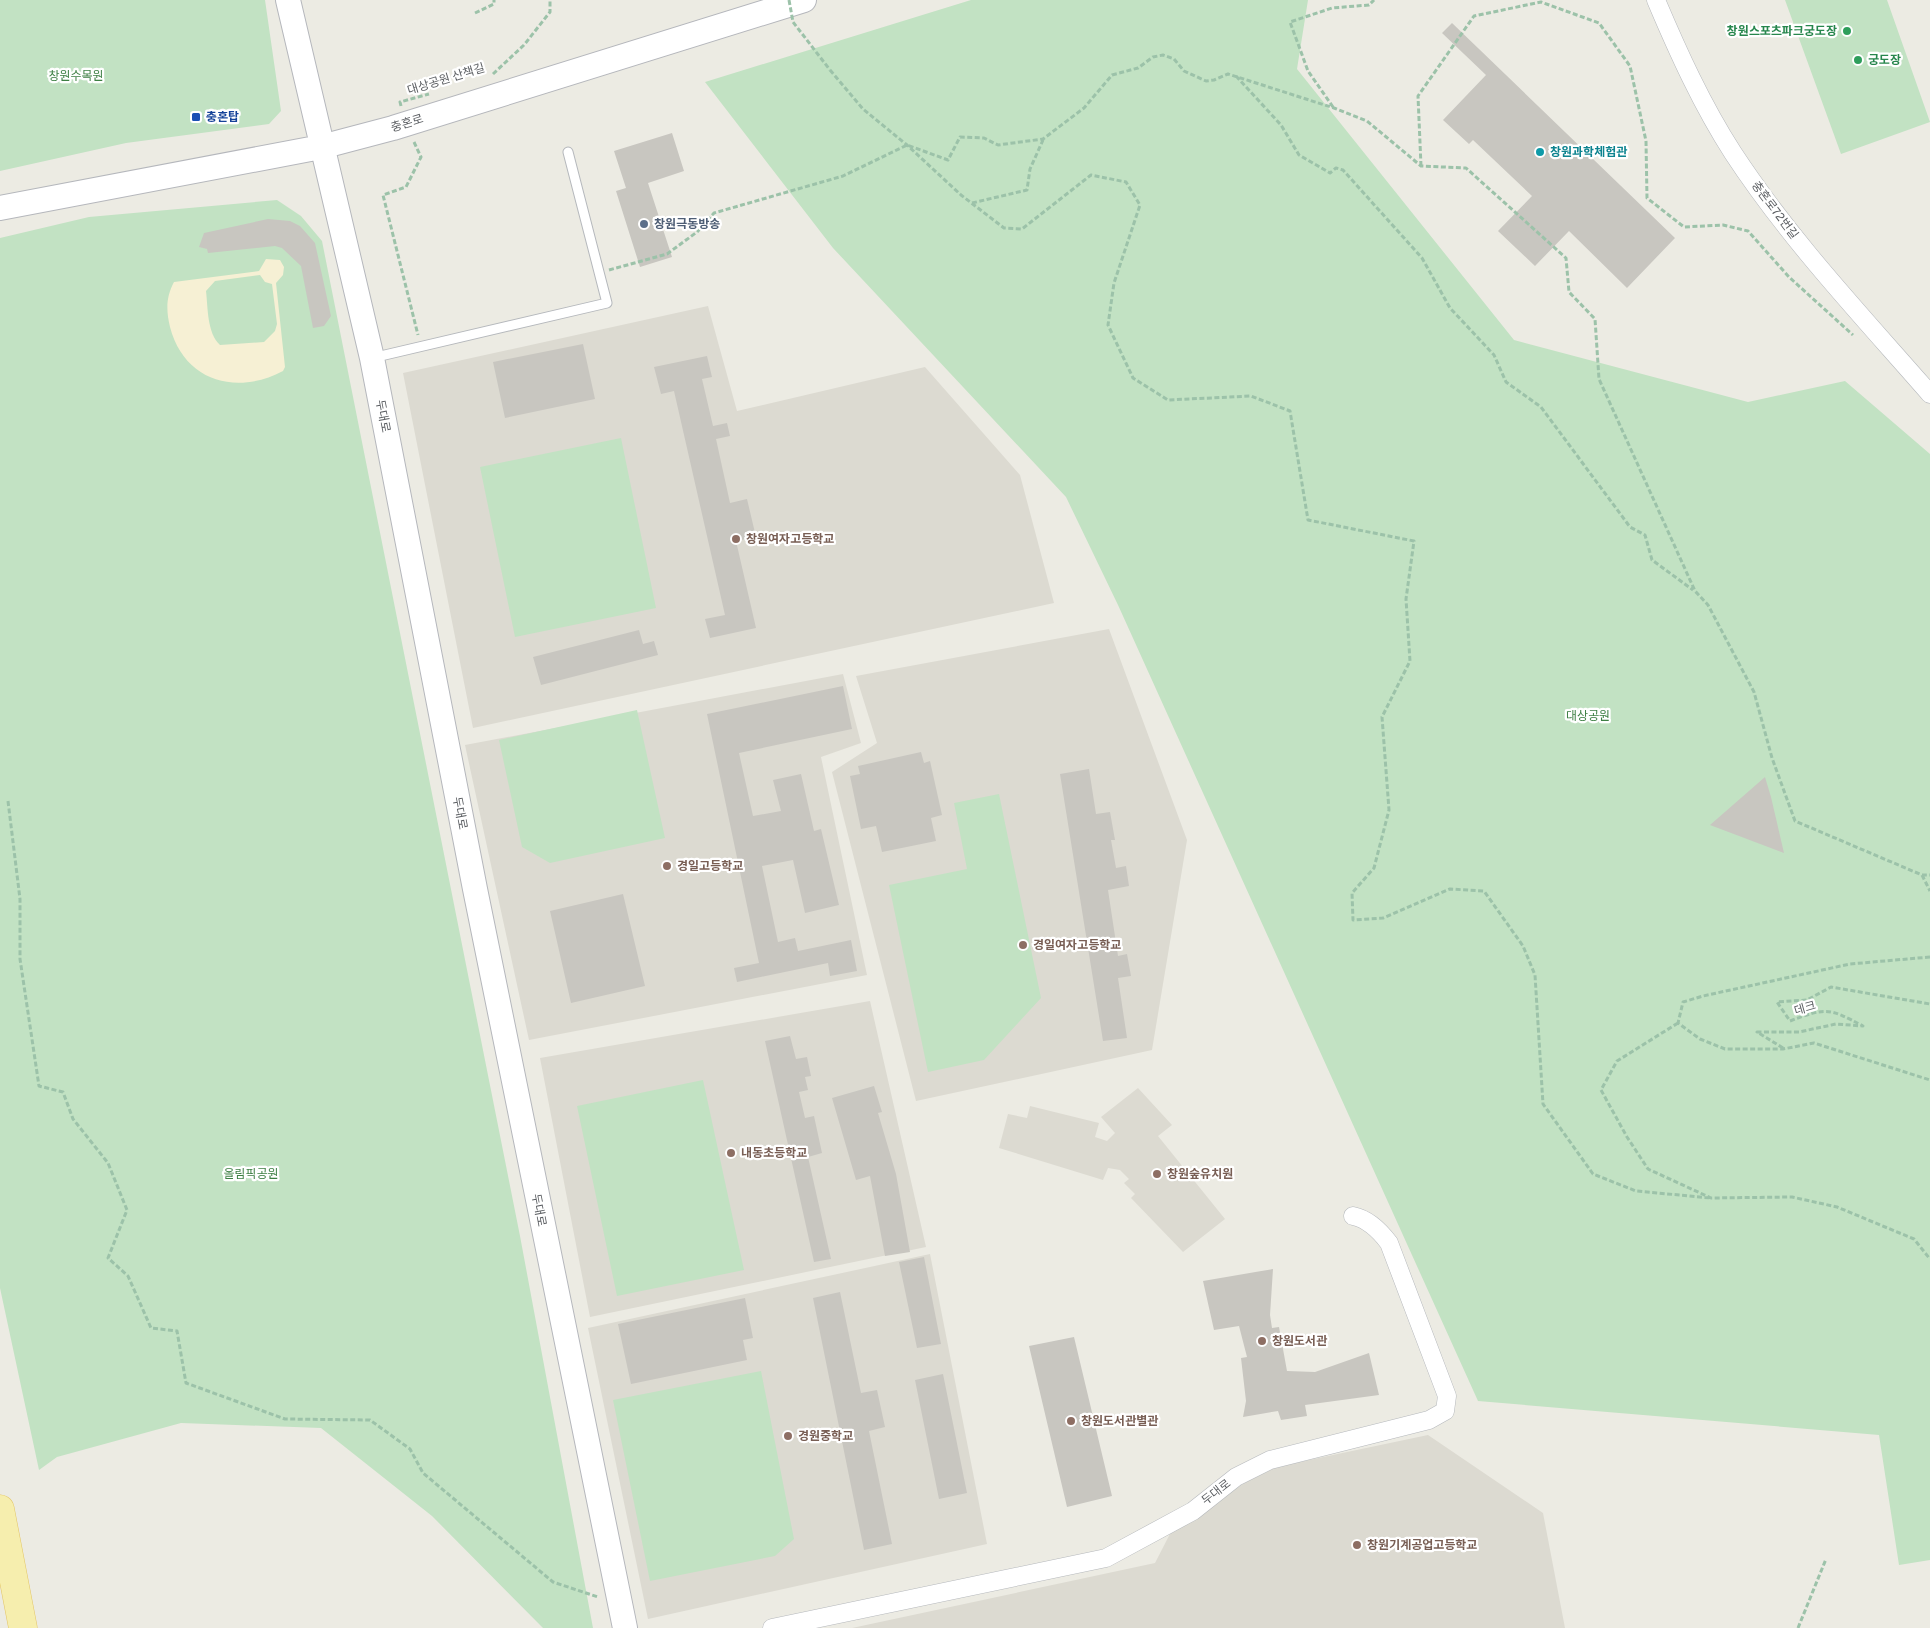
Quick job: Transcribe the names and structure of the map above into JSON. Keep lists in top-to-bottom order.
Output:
{
  "streets": {
    "street": ["충혼로", "충혼로72번길", "두대로"],
    "path": ["대상공원 산책길", "데크"]
  },
  "crossings": [
    ["대상공원 산책길", "충혼로"],
    ["충혼로", "두대로"]
  ],
  "parks": ["창원수목원", "대상공원", "올림픽공원"],
  "places": {
    "other": [
      "창원스포츠파크궁도장",
      "궁도장",
      "창원과학체험관",
      "창원극동방송",
      "창원여자고등학교",
      "경일고등학교",
      "경일여자고등학교",
      "내동초등학교",
      "창원숲유치원",
      "창원도서관",
      "창원도서관별관",
      "경원중학교",
      "창원기계공업고등학교"
    ],
    "transit": ["충혼탑"]
  }
}
